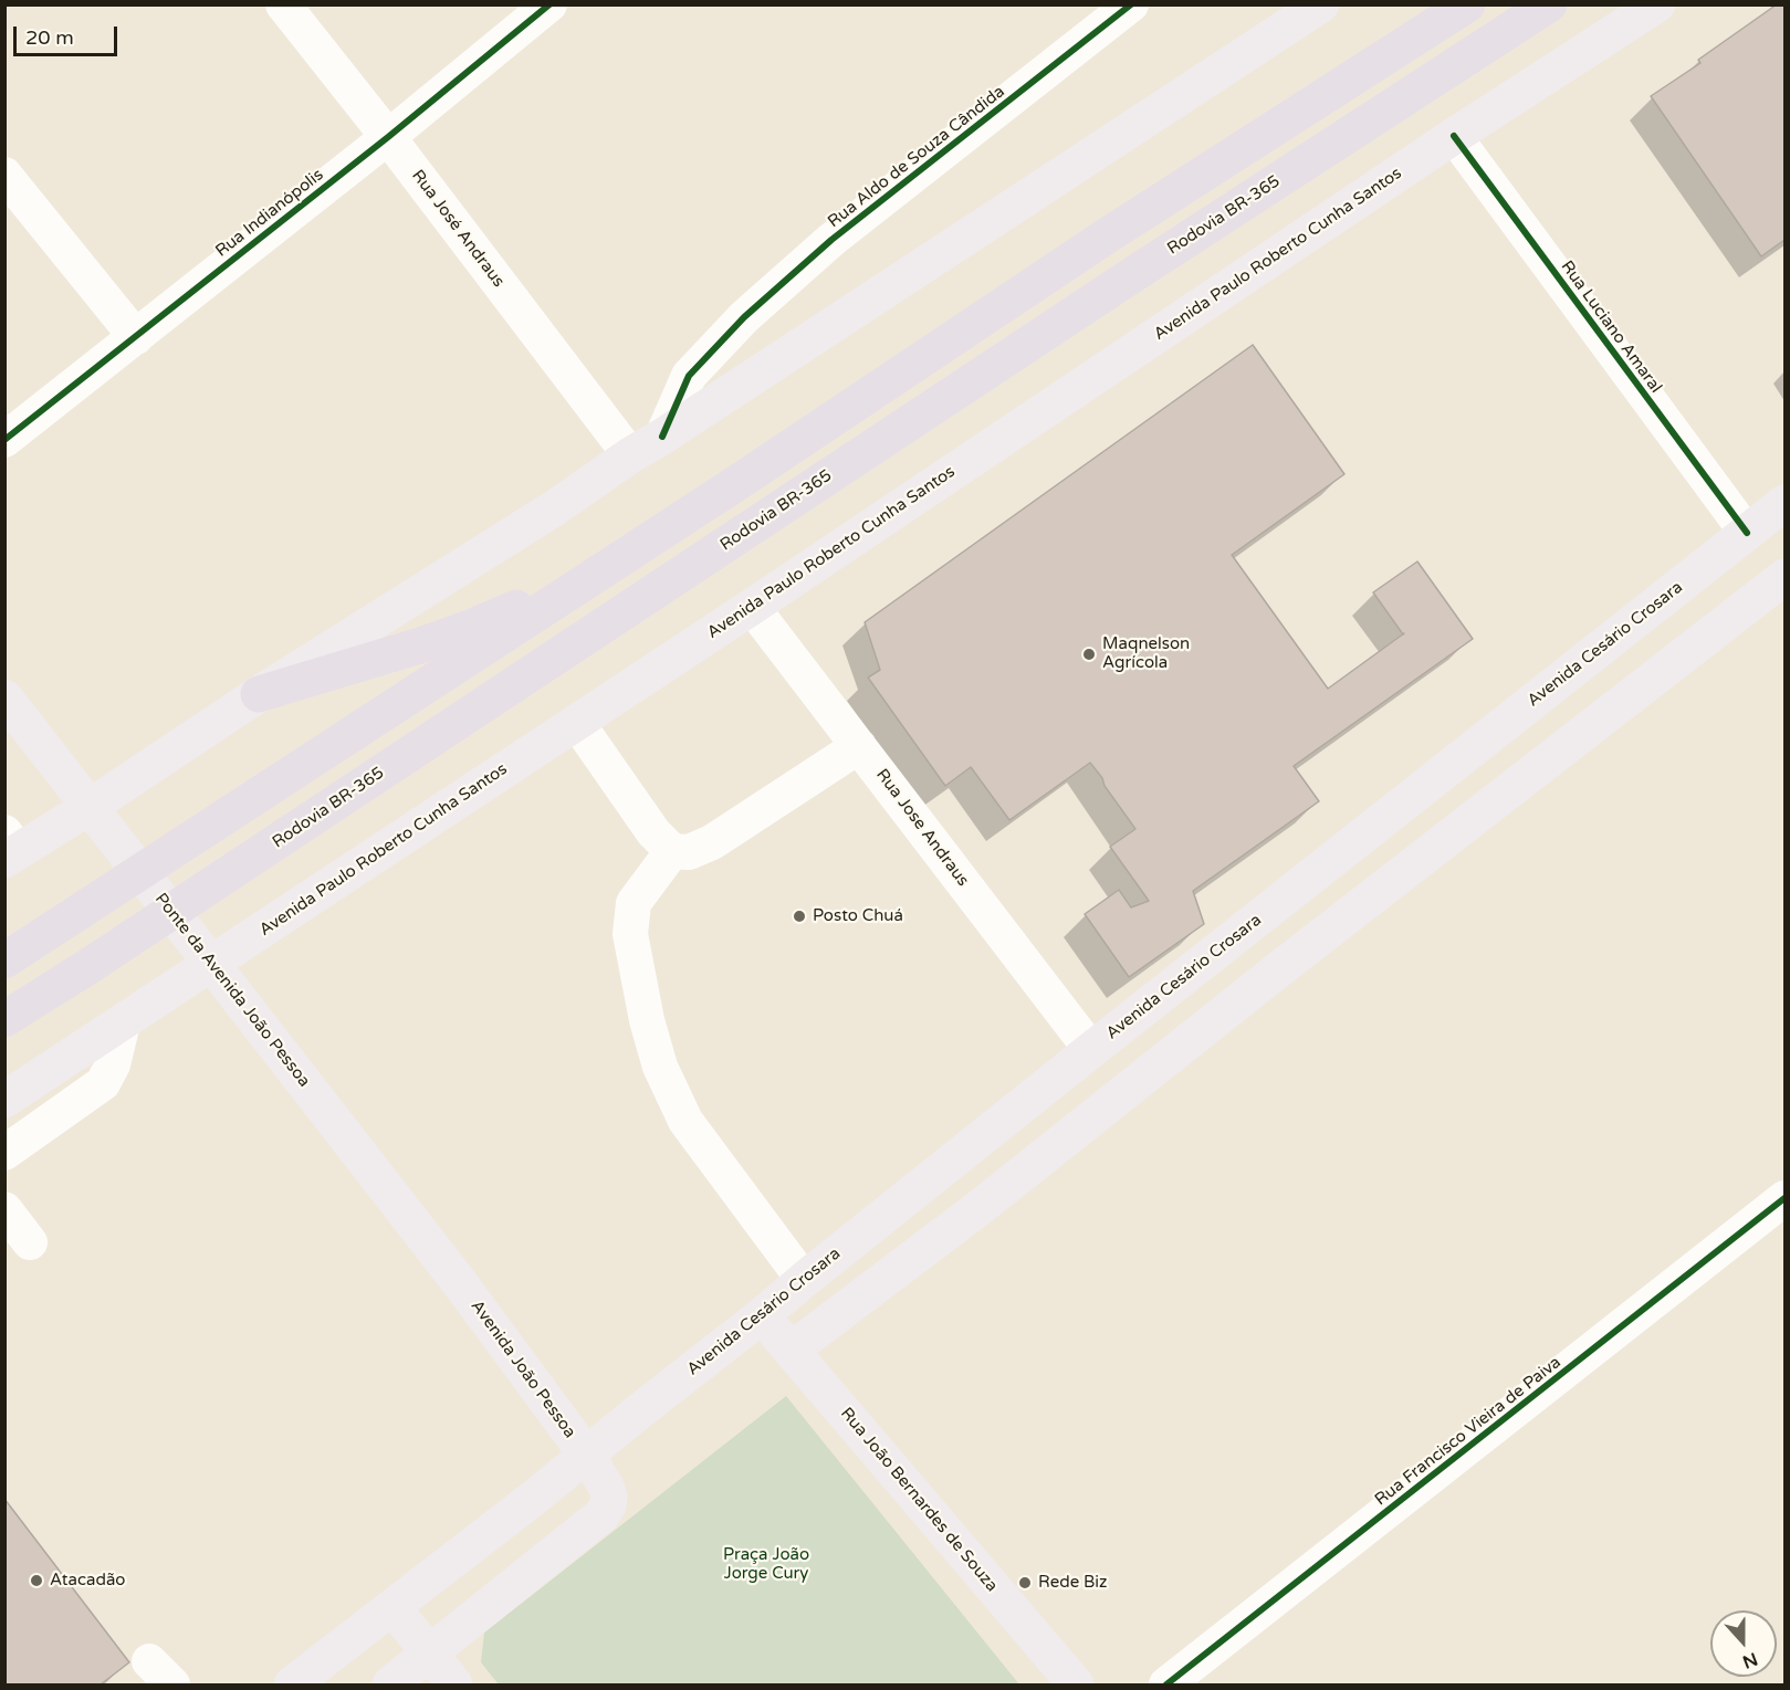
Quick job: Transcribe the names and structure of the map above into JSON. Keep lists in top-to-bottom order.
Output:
{
  "streets": {
    "highway": ["Rodovia BR-365"],
    "main road": [
      "Avenida Paulo Roberto Cunha Santos",
      "Avenida Cesário Crosara",
      "Ponte da Avenida João Pessoa",
      "Avenida João Pessoa",
      "Rua João Bernardes de Souza"
    ],
    "street": [
      "Rua Aldo de Souza Cândida",
      "Rua Indianópolis",
      "Rua José Andraus",
      "Rua Luciano Amaral",
      "Rua Jose Andraus",
      "Rua Francisco Vieira de Paiva"
    ]
  },
  "crossings": [
    ["Rua Indianópolis", "Rua José Andraus"],
    ["Avenida Paulo Roberto Cunha Santos", "Rua Luciano Amaral"],
    ["Avenida Paulo Roberto Cunha Santos", "Rua Jose Andraus"],
    ["Rua Luciano Amaral", "Avenida Cesário Crosara"],
    ["Avenida Cesário Crosara", "Rua Jose Andraus"],
    ["Avenida Cesário Crosara", "Avenida João Pessoa"],
    ["Avenida Cesário Crosara", "Rua João Bernardes de Souza"],
    ["Ponte da Avenida João Pessoa", "Avenida João Pessoa"]
  ],
  "parks": ["Praça João Jorge Cury"],
  "places": [
    "Maqnelson Agrícola",
    "Posto Chuá",
    "Atacadão",
    "Rede Biz"
  ],
  "scale_bar": "20 m",
  "north": "bottom"
}
